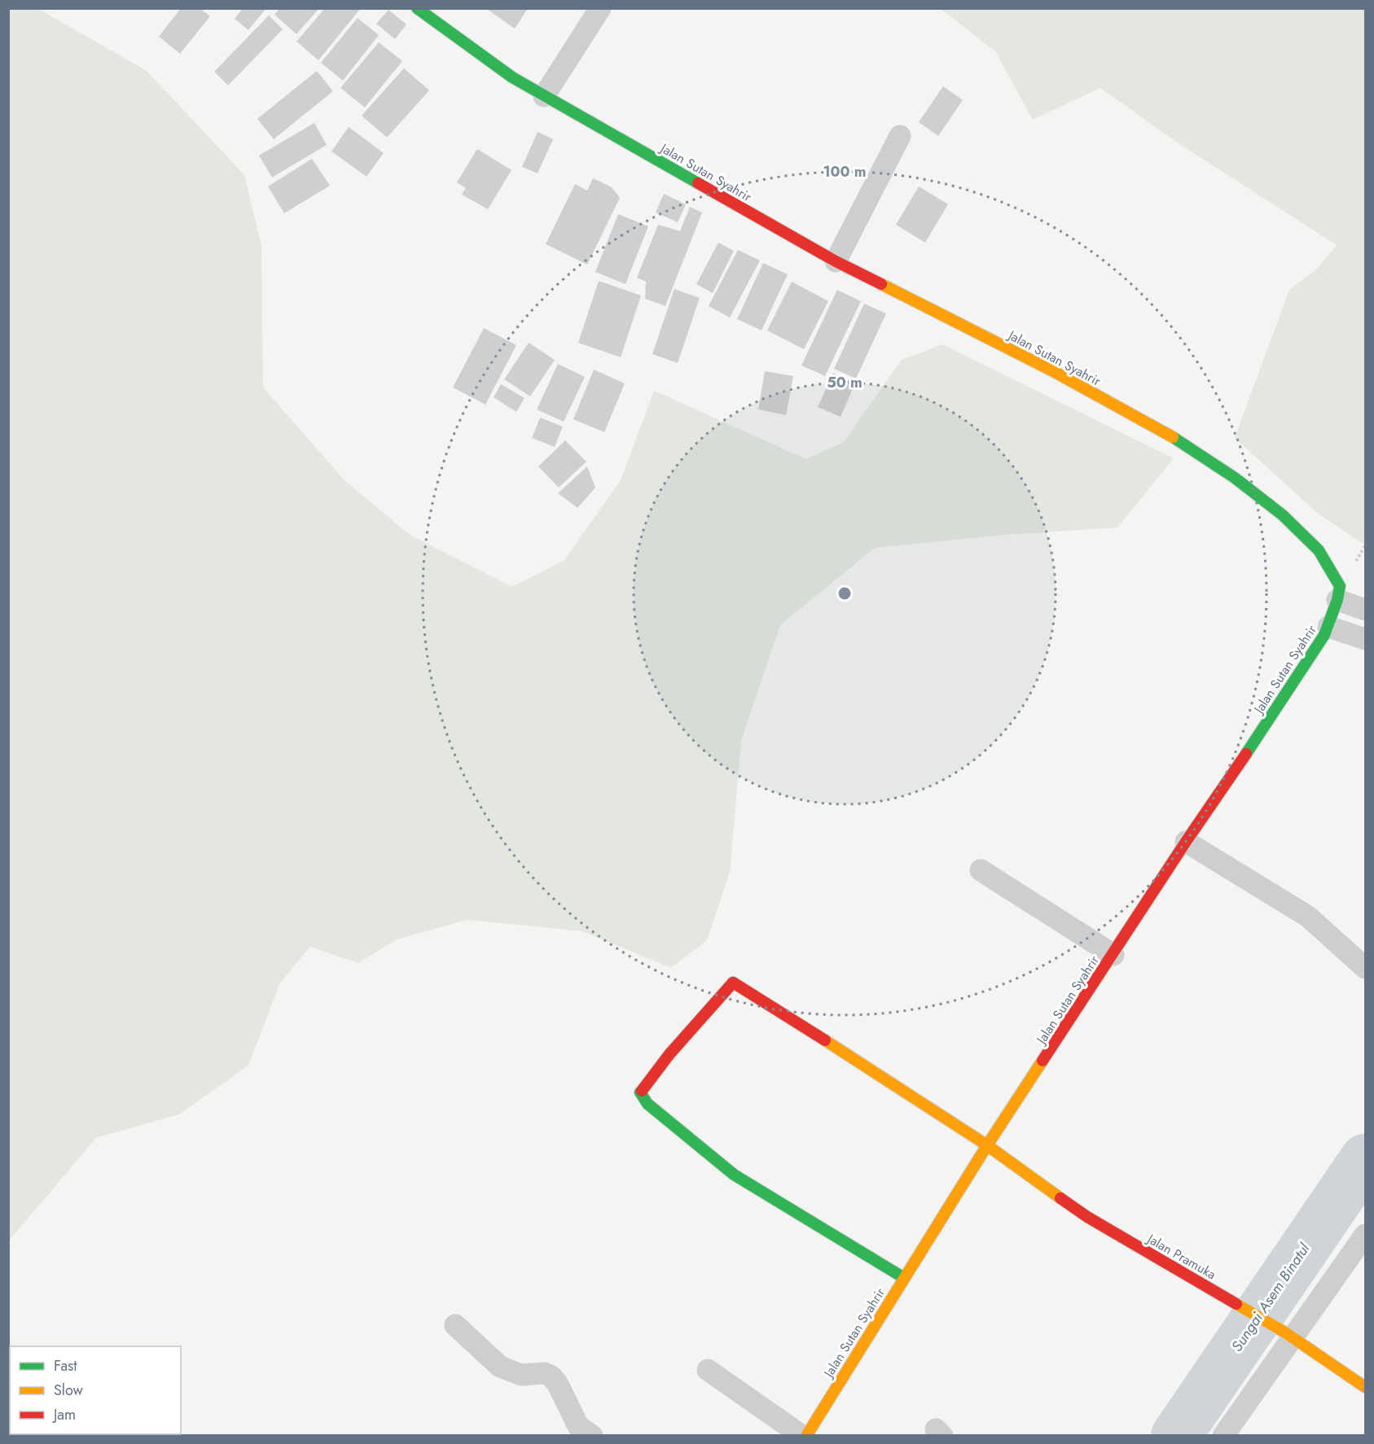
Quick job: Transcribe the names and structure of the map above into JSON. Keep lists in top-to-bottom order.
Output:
{
  "streets": {
    "street": ["Jalan Sutan Syahrir", "Jalan Pramuka"]
  },
  "crossings": [
    ["Jalan Sutan Syahrir", "Jalan Pramuka"]
  ],
  "water": ["Sungai Asem Binatul"],
  "legend": ["Fast", "Slow", "Jam"],
  "rings": ["100 m", "50 m"]
}
